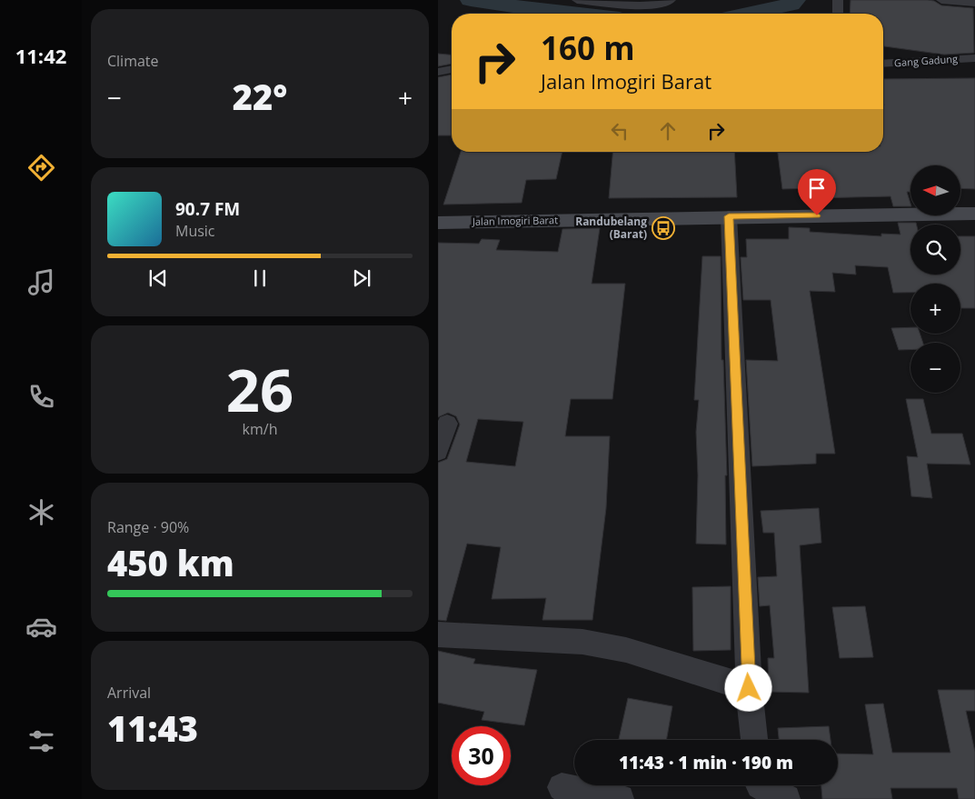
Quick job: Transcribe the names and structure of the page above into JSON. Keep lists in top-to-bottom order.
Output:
{
  "streets": {
    "main road": ["Jalan Imogiri Barat"],
    "street": ["Gang Gadung"]
  },
  "places": {
    "bus stop": ["Randubelang (Barat)"]
  },
  "north": "left",
  "page": {
    "tabs": "11:42",
    "tile": [
      "Climate",
      ["26", "km/h"],
      ["Range · 90%", "450 km"],
      ["Arrival", "11:43"]
    ],
    "turn": ["160 m", "Jalan Imogiri Barat"],
    "heat": ["−", "22°", "+"],
    "map_buttons": ["+", "−"],
    "song": ["90.7 FM", "Music"],
    "limit": "30",
    "trip": "11:43 · 1 min · 190 m"
  }
}
